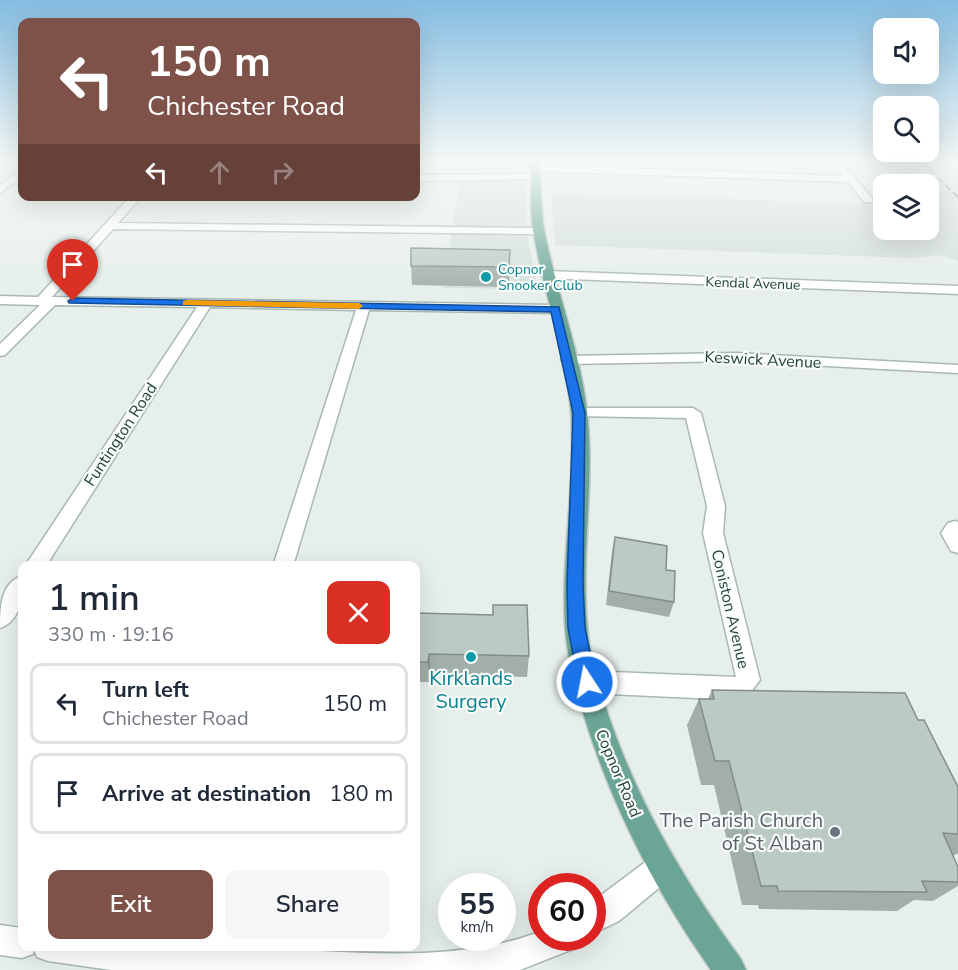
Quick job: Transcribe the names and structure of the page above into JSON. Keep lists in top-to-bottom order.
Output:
{
  "streets": {
    "main road": ["Copnor Road"],
    "street": [
      "Kendal Avenue",
      "Keswick Avenue",
      "Funtington Road",
      "Coniston Avenue"
    ]
  },
  "crossings": [
    ["Kendal Avenue", "Copnor Road"],
    ["Keswick Avenue", "Copnor Road"],
    ["Coniston Avenue", "Copnor Road"]
  ],
  "places": ["Copnor Snooker Club", "Kirklands Surgery", "The Parish Church of St Alban"],
  "page": {
    "turn": ["150 m", "Chichester Road"],
    "heading": ["1 min", "330 m · 19:16"],
    "list": [
      {
        "name": "Turn left",
        "note": "Chichester Road",
        "value": "150 m"
      },
      {
        "name": "Arrive at destination",
        "value": "180 m"
      }
    ],
    "buttons": ["Exit", "Share"],
    "speed": "55 km/h",
    "limit": "60"
  }
}
